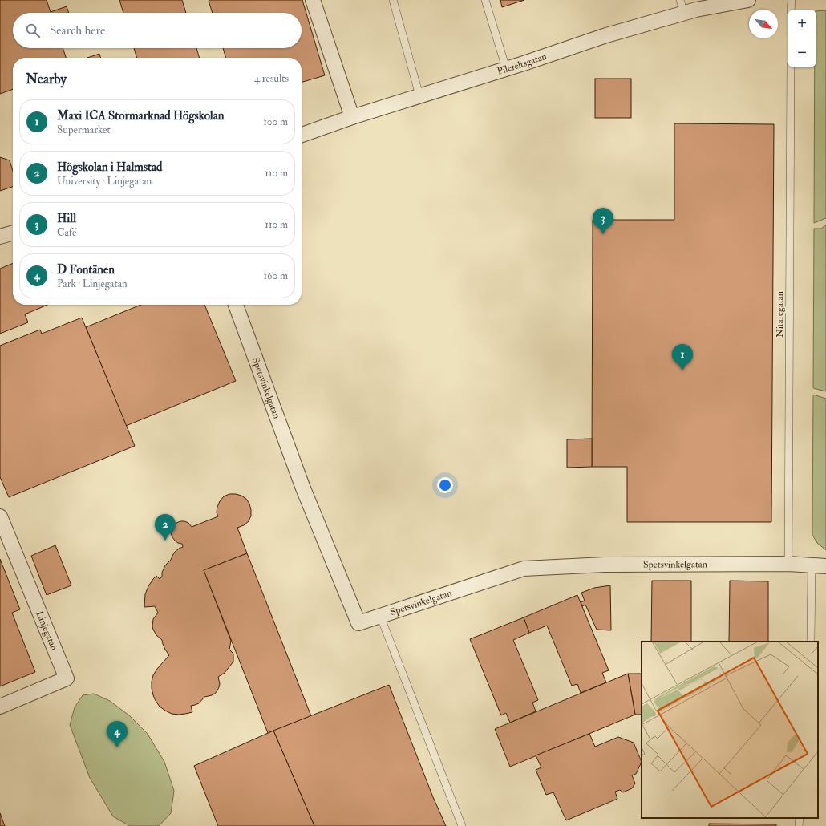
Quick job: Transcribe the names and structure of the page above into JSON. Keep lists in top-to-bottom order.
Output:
{
  "streets": {
    "street": ["Pilefeltsgatan", "Spetsvinkelgatan", "Linjegatan"],
    "lane": ["Nitaregatan"]
  },
  "crossings": [
    ["Nitaregatan", "Spetsvinkelgatan"]
  ],
  "north": "bottom right",
  "page": {
    "map_buttons": ["+", "−"],
    "search": "Search here",
    "heading": ["Nearby", "4 results"],
    "list": [
      {
        "mark": "1",
        "name": "Maxi ICA Stormarknad Högskolan",
        "note": "Supermarket",
        "value": "100 m"
      },
      {
        "mark": "2",
        "name": "Högskolan i Halmstad",
        "note": "University · Linjegatan",
        "value": "110 m"
      },
      {
        "mark": "3",
        "name": "Hill",
        "note": "Café",
        "value": "110 m"
      },
      {
        "mark": "4",
        "name": "D Fontänen",
        "note": "Park · Linjegatan",
        "value": "160 m"
      }
    ],
    "pins": [
      "3",
      "1",
      "2",
      "4"
    ]
  }
}
